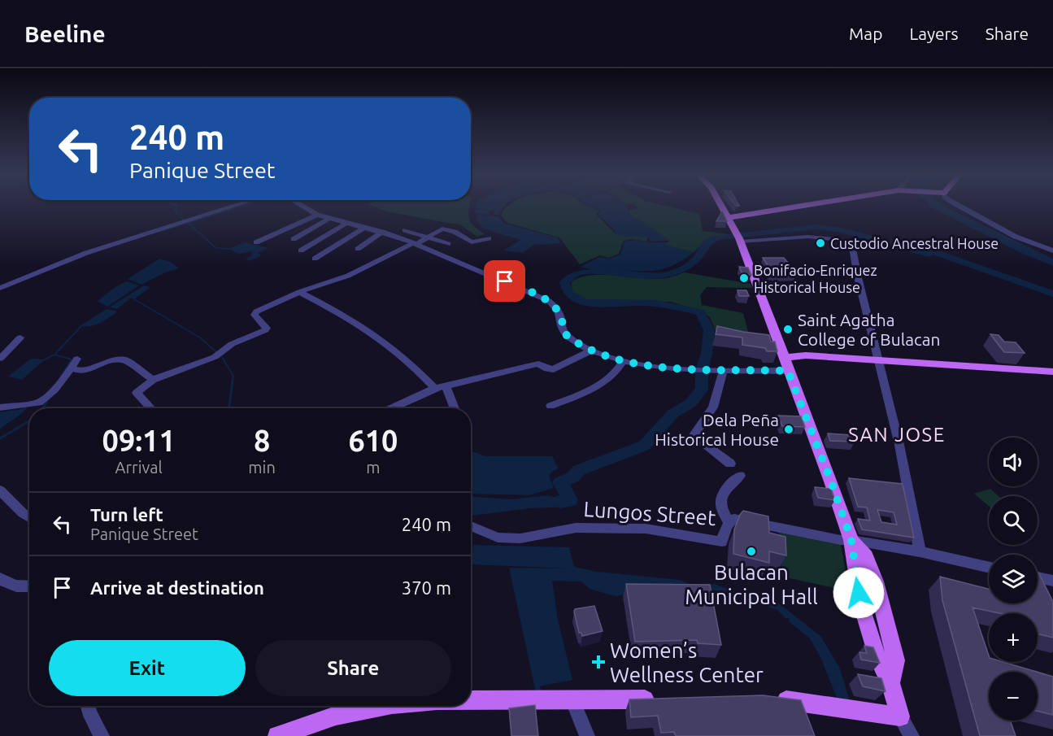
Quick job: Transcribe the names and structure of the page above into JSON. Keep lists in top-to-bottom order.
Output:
{
  "streets": {
    "street": ["Lungos Street"]
  },
  "districts": ["SAN JOSE"],
  "places": {
    "other": [
      "Custodio Ancestral House",
      "Bonifacio-Enriquez Historical House",
      "Saint Agatha College of Bulacan",
      "Dela Peña Historical House",
      "Bulacan Municipal Hall"
    ],
    "health": ["Women’s Wellness Center"]
  },
  "page": {
    "header": "Beeline",
    "nav": ["Map", "Layers", "Share"],
    "turn": ["240 m", "Panique Street"],
    "eta": [
      "09:11",
      "Arrival",
      "8",
      "min",
      "610",
      "m"
    ],
    "map_buttons": ["+", "−"],
    "list": [
      {
        "name": "Turn left",
        "note": "Panique Street",
        "value": "240 m"
      },
      {
        "name": "Arrive at destination",
        "value": "370 m"
      }
    ],
    "buttons": ["Exit", "Share"]
  }
}
